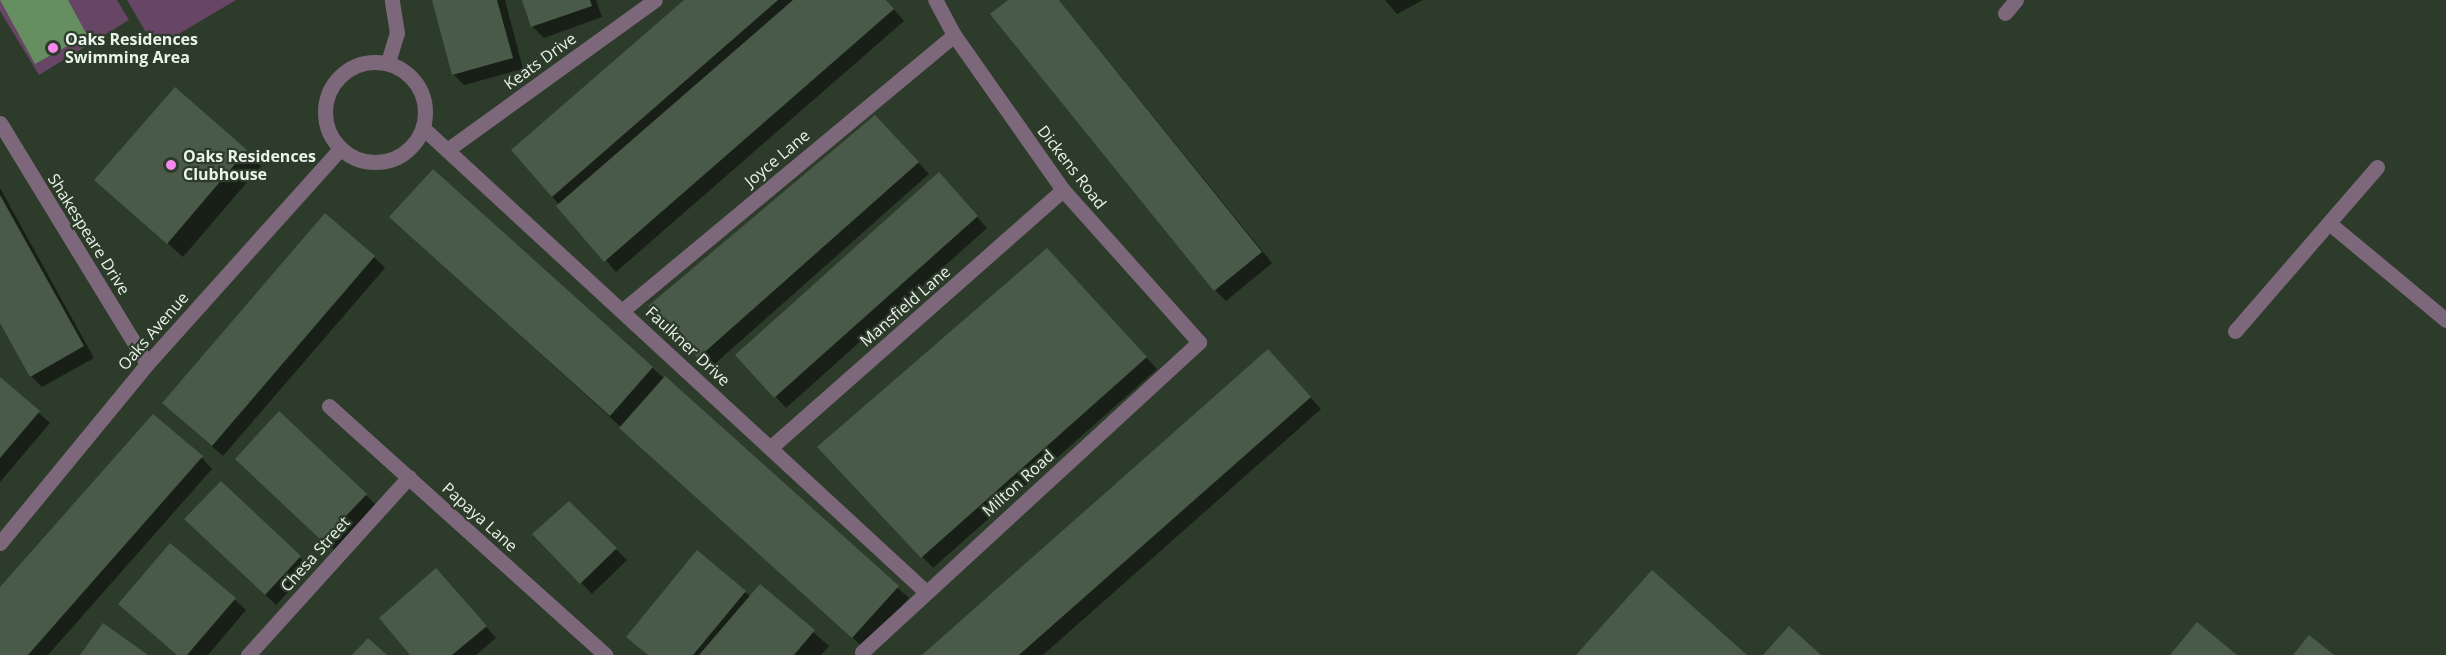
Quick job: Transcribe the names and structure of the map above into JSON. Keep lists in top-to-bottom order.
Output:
{
  "streets": {
    "street": [
      "Keats Drive",
      "Joyce Lane",
      "Dickens Road",
      "Shakespeare Drive",
      "Mansfield Lane",
      "Oaks Avenue",
      "Faulkner Drive",
      "Milton Road",
      "Papaya Lane",
      "Chesa Street"
    ]
  },
  "crossings": [
    ["Keats Drive", "Faulkner Drive"],
    ["Joyce Lane", "Dickens Road"],
    ["Joyce Lane", "Faulkner Drive"],
    ["Dickens Road", "Mansfield Lane"],
    ["Dickens Road", "Milton Road"],
    ["Shakespeare Drive", "Oaks Avenue"],
    ["Mansfield Lane", "Faulkner Drive"],
    ["Oaks Avenue", "Faulkner Drive"],
    ["Faulkner Drive", "Milton Road"],
    ["Papaya Lane", "Chesa Street"]
  ],
  "places": ["Oaks Residences Swimming Area", "Oaks Residences Clubhouse"]
}
